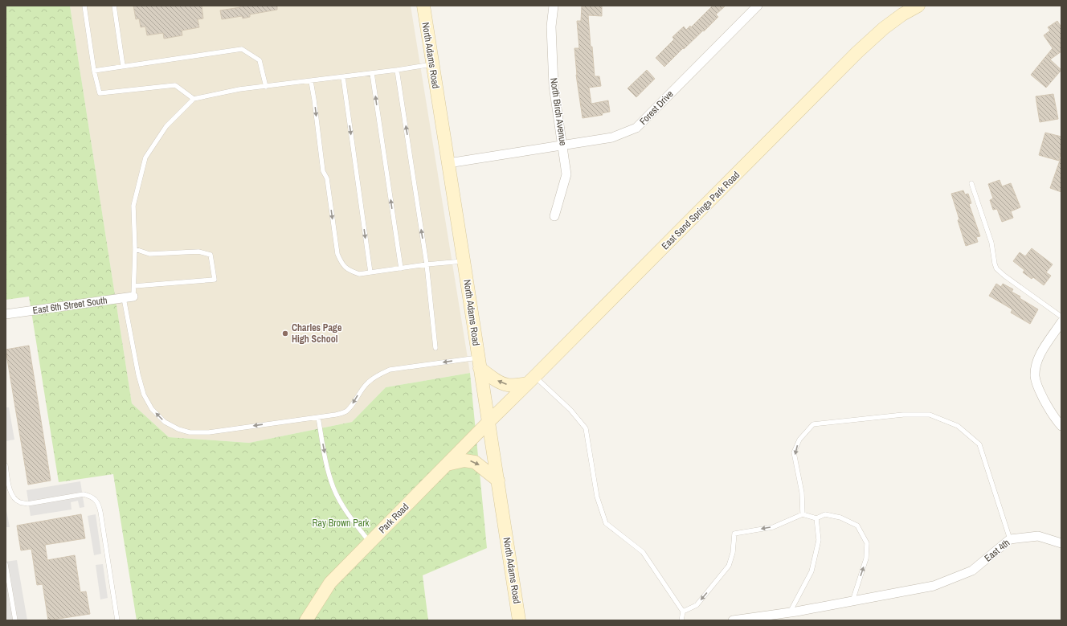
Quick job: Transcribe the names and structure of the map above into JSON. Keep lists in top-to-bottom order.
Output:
{
  "streets": {
    "street": [
      "North Adams Road",
      "Forest Drive",
      "North Birch Avenue",
      "East Sand Springs Park Road",
      "East 6th Street South",
      "Park Road",
      "East 4th"
    ]
  },
  "crossings": [
    ["North Adams Road", "Forest Drive"],
    ["North Adams Road", "East Sand Springs Park Road"],
    ["North Adams Road", "Park Road"],
    ["Forest Drive", "North Birch Avenue"],
    ["East Sand Springs Park Road", "Park Road"]
  ],
  "parks": ["Ray Brown Park"],
  "places": ["Charles Page High School"]
}
